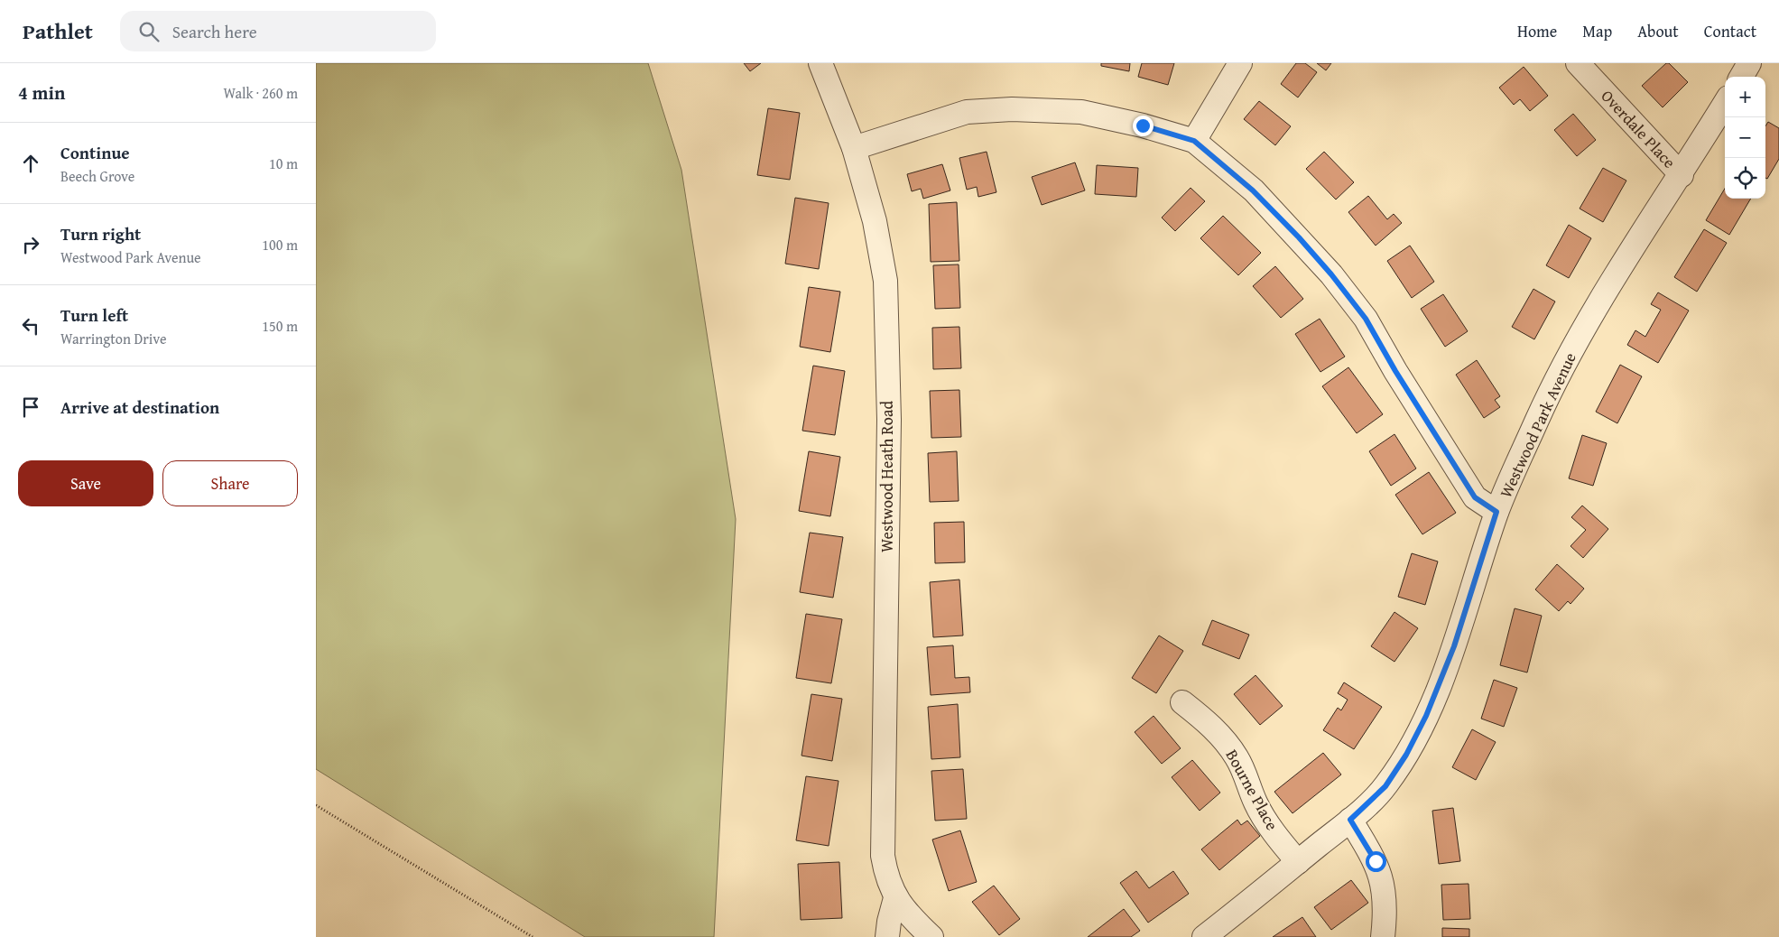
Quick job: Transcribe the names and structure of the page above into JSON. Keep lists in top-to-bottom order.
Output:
{
  "streets": {
    "street": [
      "Overdale Place",
      "Westwood Park Avenue",
      "Westwood Heath Road",
      "Bourne Place"
    ]
  },
  "crossings": [
    ["Overdale Place", "Westwood Park Avenue"],
    ["Westwood Park Avenue", "Bourne Place"]
  ],
  "page": {
    "header": "Pathlet",
    "search": "Search here",
    "nav": [
      "Home",
      "Map",
      "About",
      "Contact"
    ],
    "heading": ["4 min", "Walk · 260 m"],
    "map_buttons": ["+", "−"],
    "list": [
      ["Continue", "Beech Grove", "10 m"],
      ["Turn right", "Westwood Park Avenue", "100 m"],
      ["Turn left", "Warrington Drive", "150 m"],
      "Arrive at destination"
    ],
    "buttons": ["Save", "Share"]
  }
}
